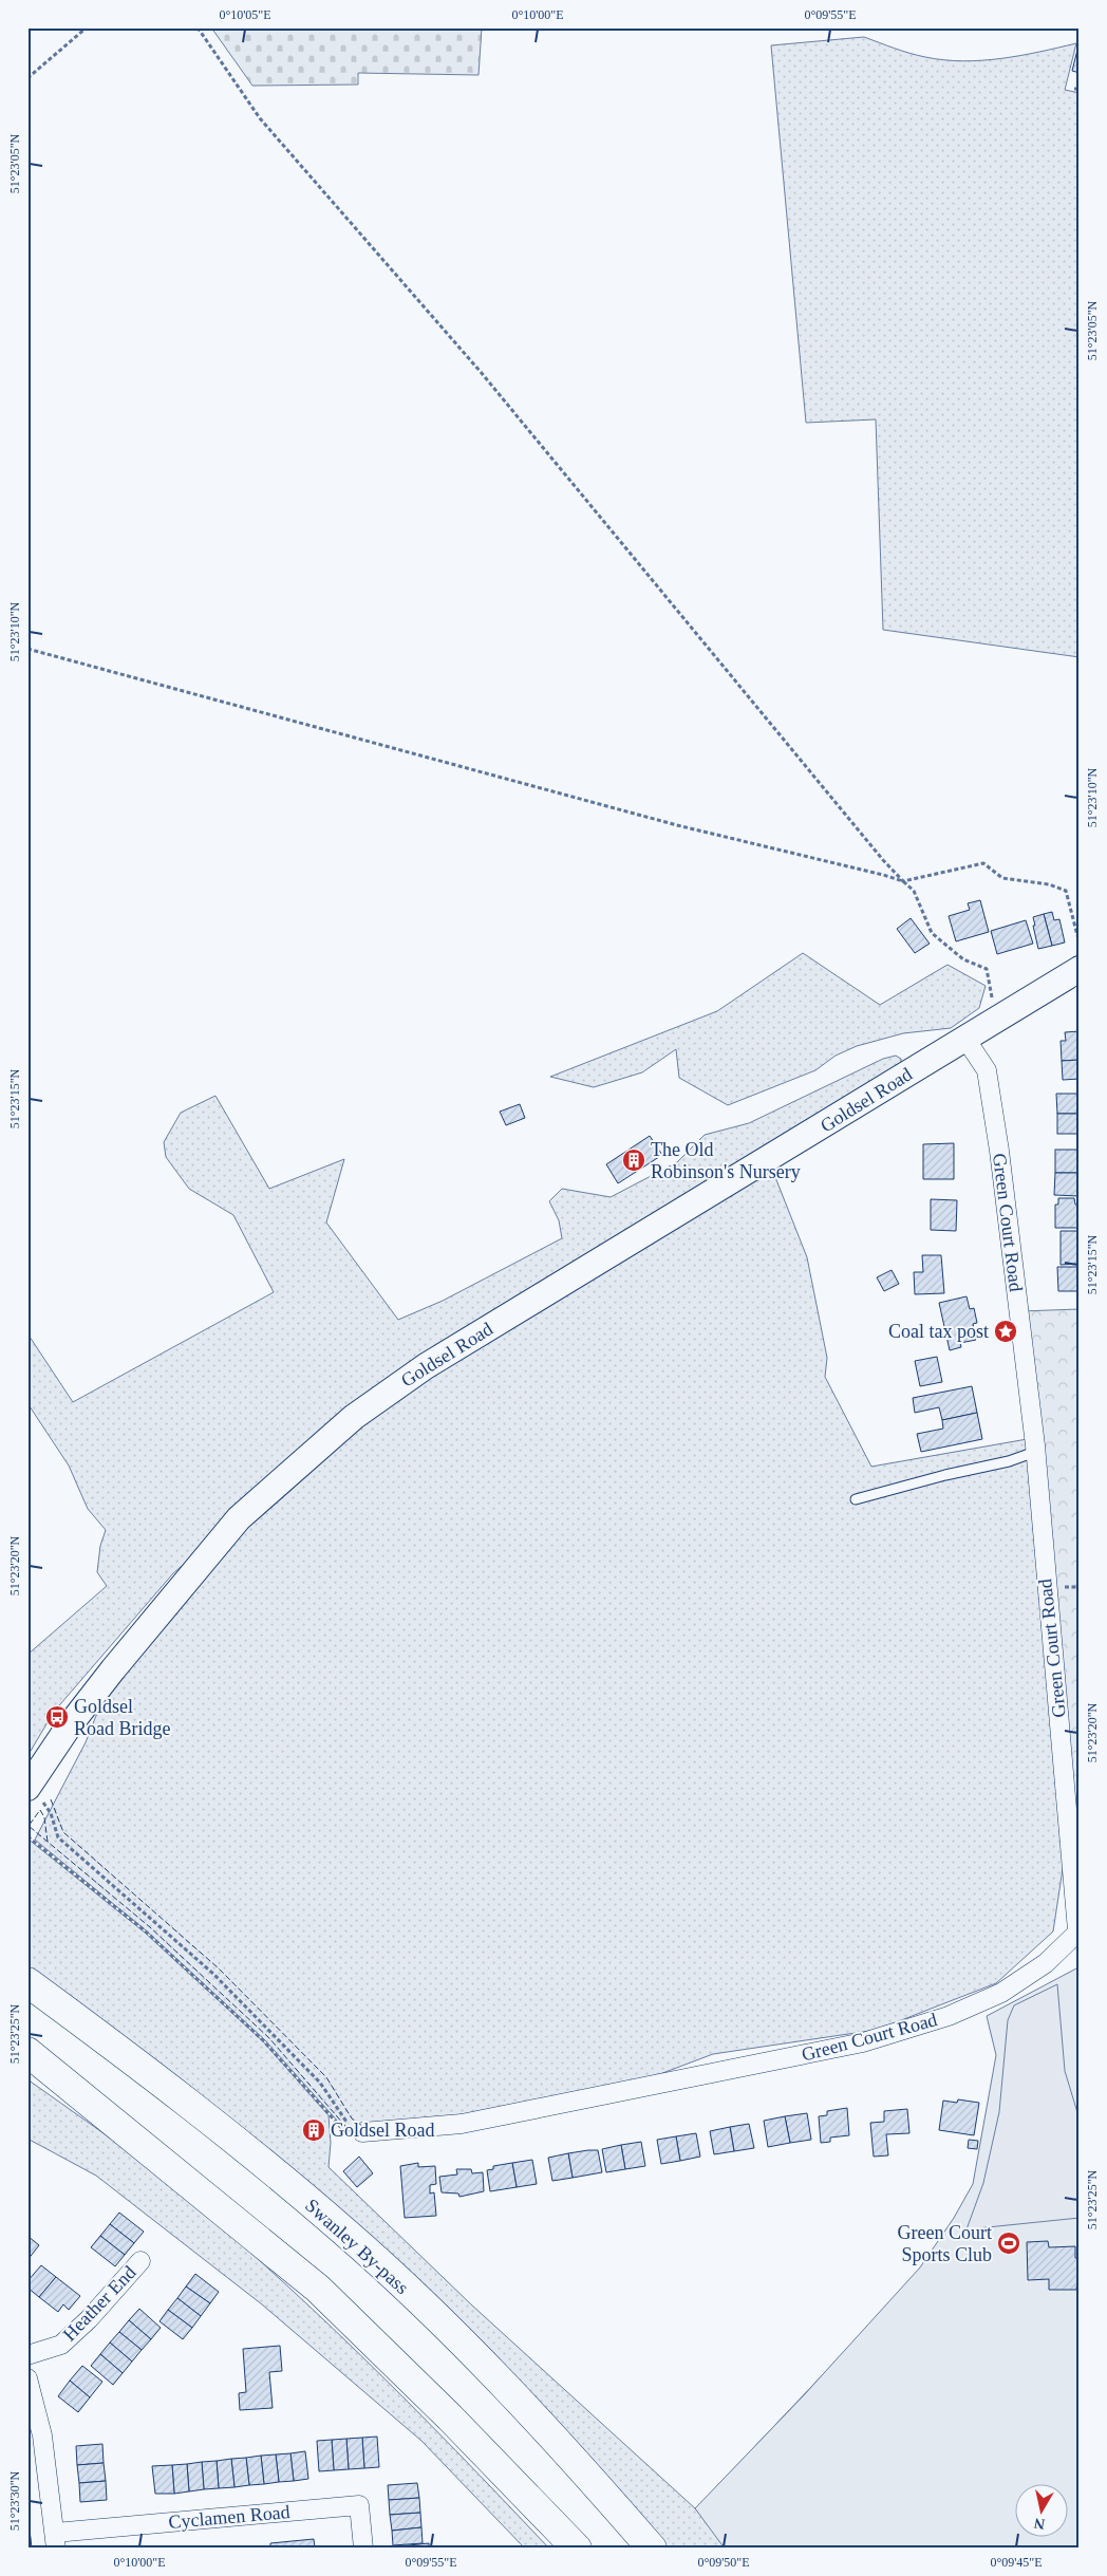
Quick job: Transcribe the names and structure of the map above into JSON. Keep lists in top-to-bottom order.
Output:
{
  "streets": {
    "highway": ["Swanley By-pass"],
    "main road": ["Goldsel Road"],
    "street": ["Green Court Road", "Heather End", "Cyclamen Road"]
  },
  "crossings": [
    ["Goldsel Road", "Green Court Road"]
  ],
  "places": {
    "building": ["The Old Robinson's Nursery", "Goldsel Road"],
    "place": ["Coal tax post"],
    "bus stop": ["Goldsel Road Bridge"],
    "sports": ["Green Court Sports Club"]
  },
  "north": "bottom",
  "coordinates": [
    "0°10'05\"E",
    "0°10'00\"E",
    "0°09'55\"E",
    "51°23'05\"N",
    "51°23'10\"N",
    "51°23'15\"N",
    "51°23'20\"N",
    "51°23'25\"N",
    "51°23'30\"N",
    "0°09'50\"E",
    "0°09'45\"E"
  ]
}
